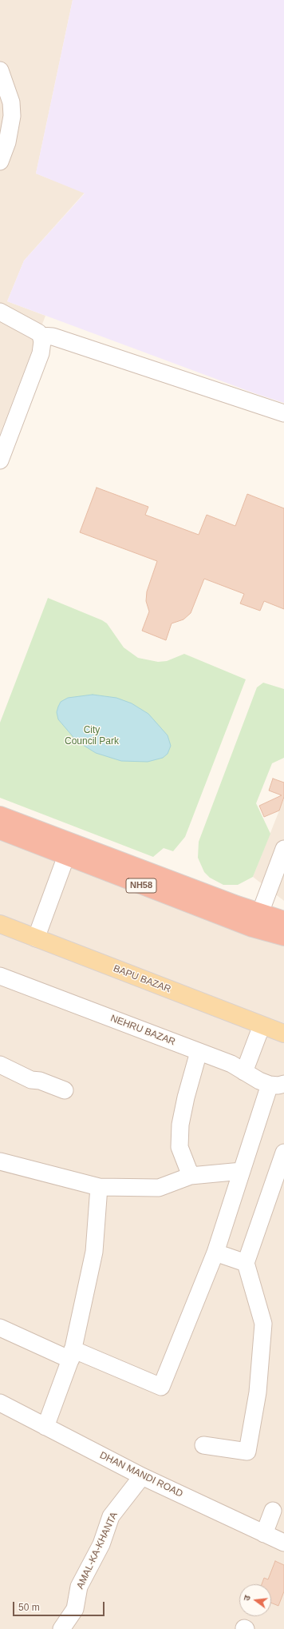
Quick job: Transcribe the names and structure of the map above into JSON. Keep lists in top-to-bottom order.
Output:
{
  "streets": {
    "highway": ["NH58"],
    "main road": ["BAPU BAZAR"],
    "street": ["NEHRU BAZAR", "DHAN MANDI ROAD", "AMAL-KA-KHANTA"]
  },
  "crossings": [
    ["DHAN MANDI ROAD", "AMAL-KA-KHANTA"]
  ],
  "parks": ["City Council Park"],
  "scale_bar": "50 m",
  "north": "left"
}
